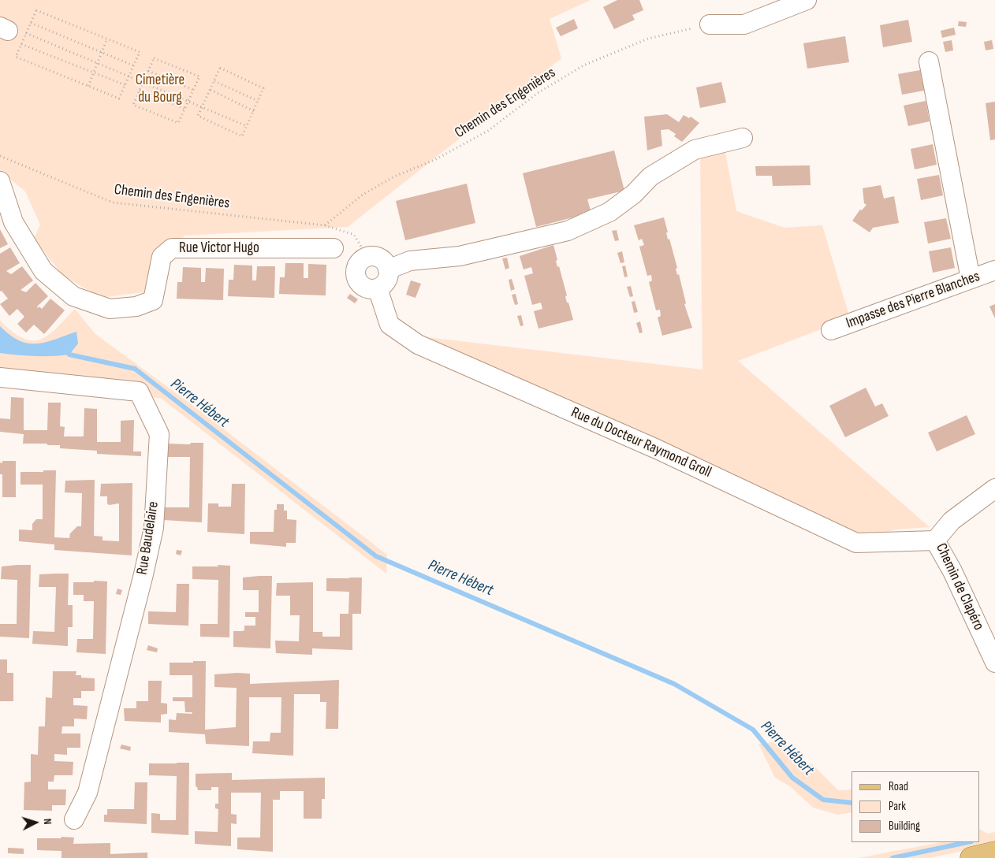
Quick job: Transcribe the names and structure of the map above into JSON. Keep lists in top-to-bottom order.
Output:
{
  "streets": {
    "street": [
      "Rue Victor Hugo",
      "Impasse des Pierre Blanches",
      "Rue du Docteur Raymond Groll",
      "Rue Baudelaire",
      "Chemin de Clapéro"
    ],
    "path": ["Chemin des Engenières"]
  },
  "crossings": [
    ["Chemin des Engenières", "Rue du Docteur Raymond Groll"],
    ["Rue du Docteur Raymond Groll", "Chemin de Clapéro"]
  ],
  "water": ["Pierre Hébert"],
  "parks": ["Cimetière du Bourg"],
  "legend": ["Road", "Park", "Building"],
  "north": "right"
}
